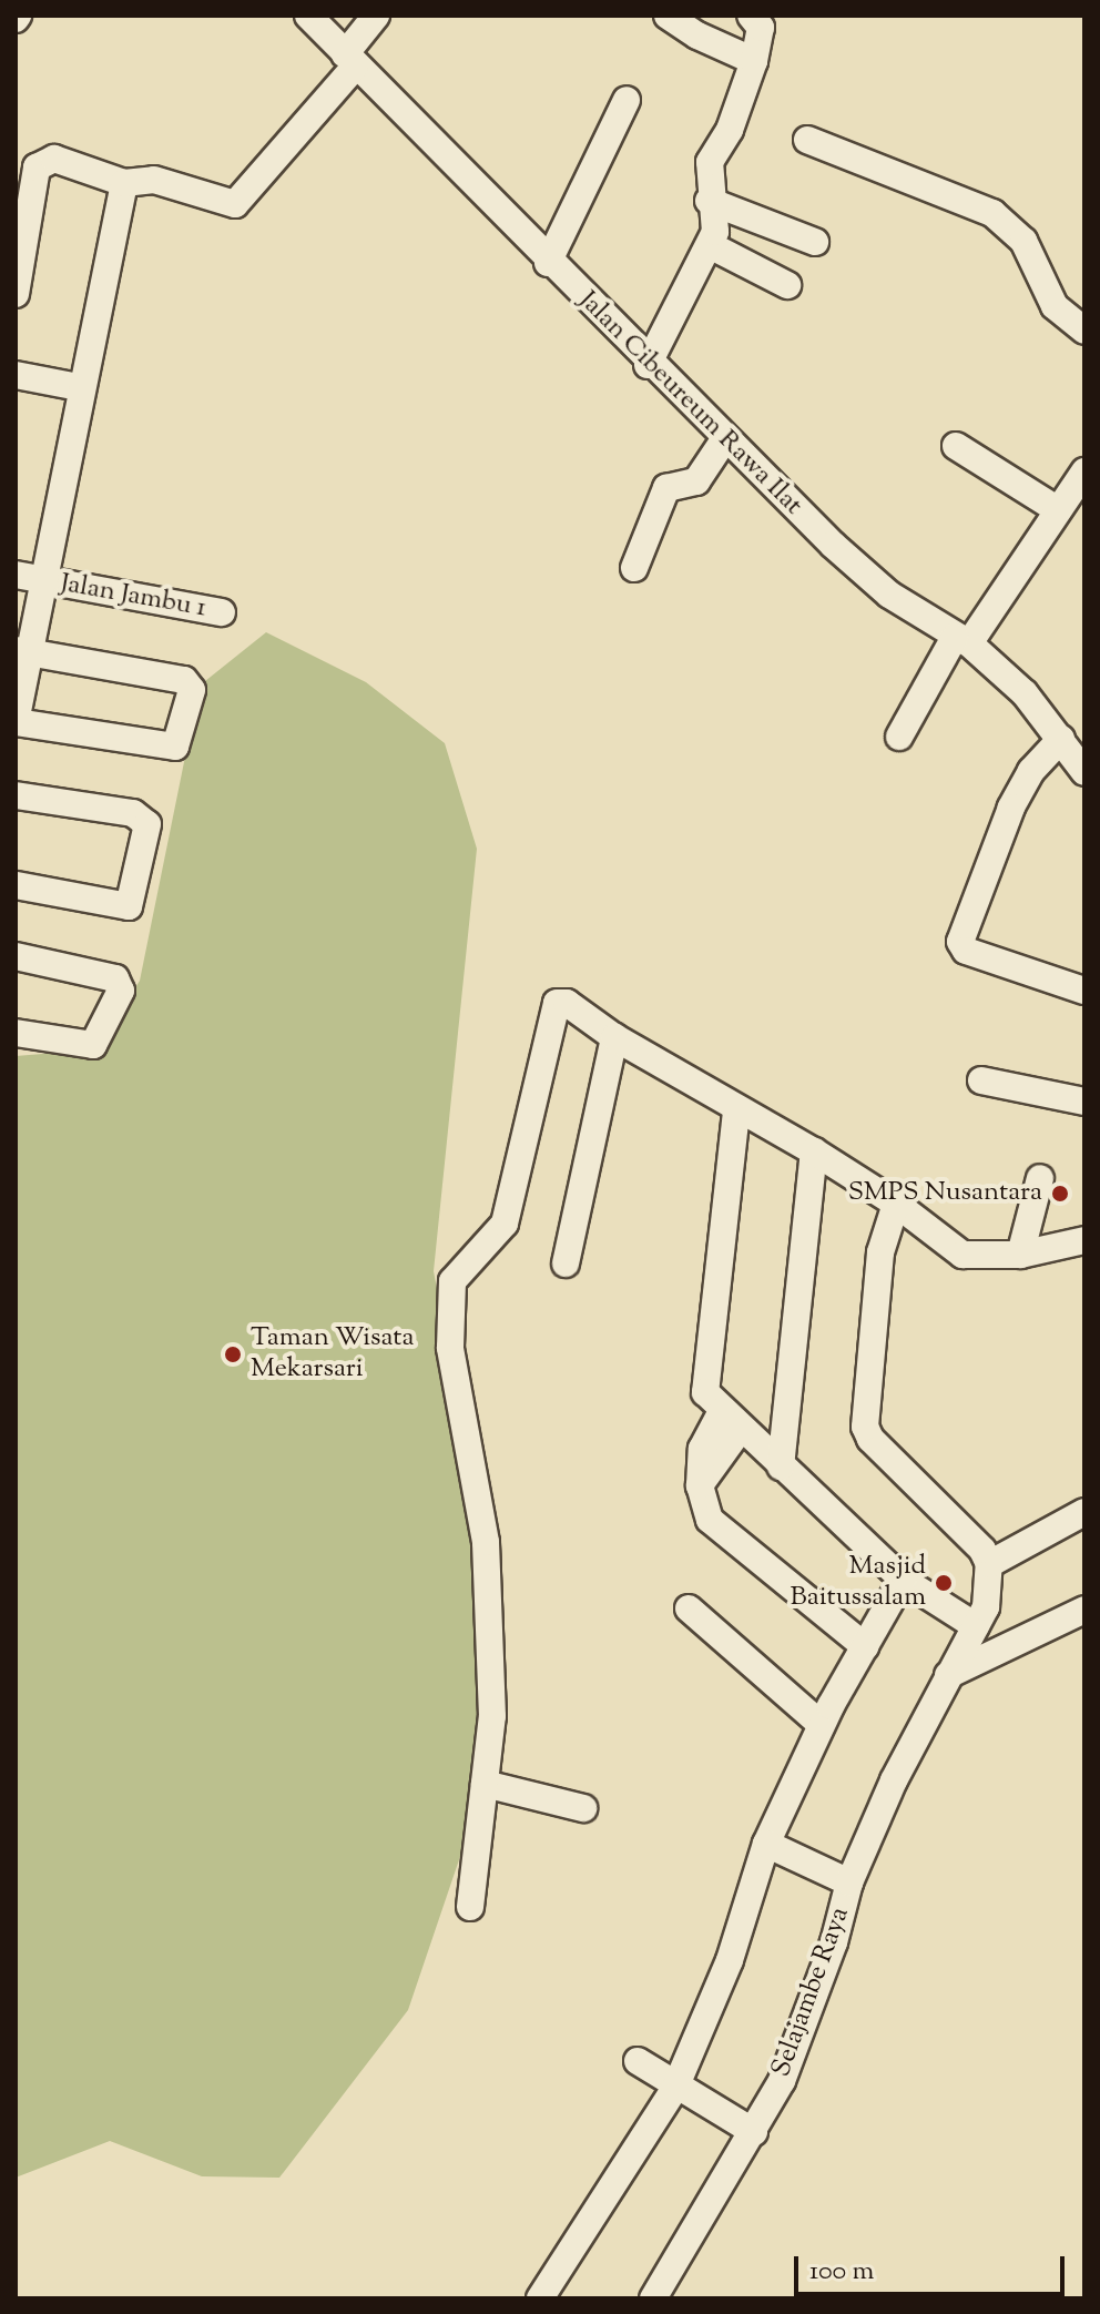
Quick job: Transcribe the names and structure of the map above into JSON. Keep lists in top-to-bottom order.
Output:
{
  "streets": {
    "street": ["Jalan Cibeureum Rawa Ilat", "Jalan Jambu 1", "Selajambe Raya"]
  },
  "places": ["SMPS Nusantara", "Taman Wisata Mekarsari", "Masjid Baitussalam"],
  "scale_bar": "100 m"
}
